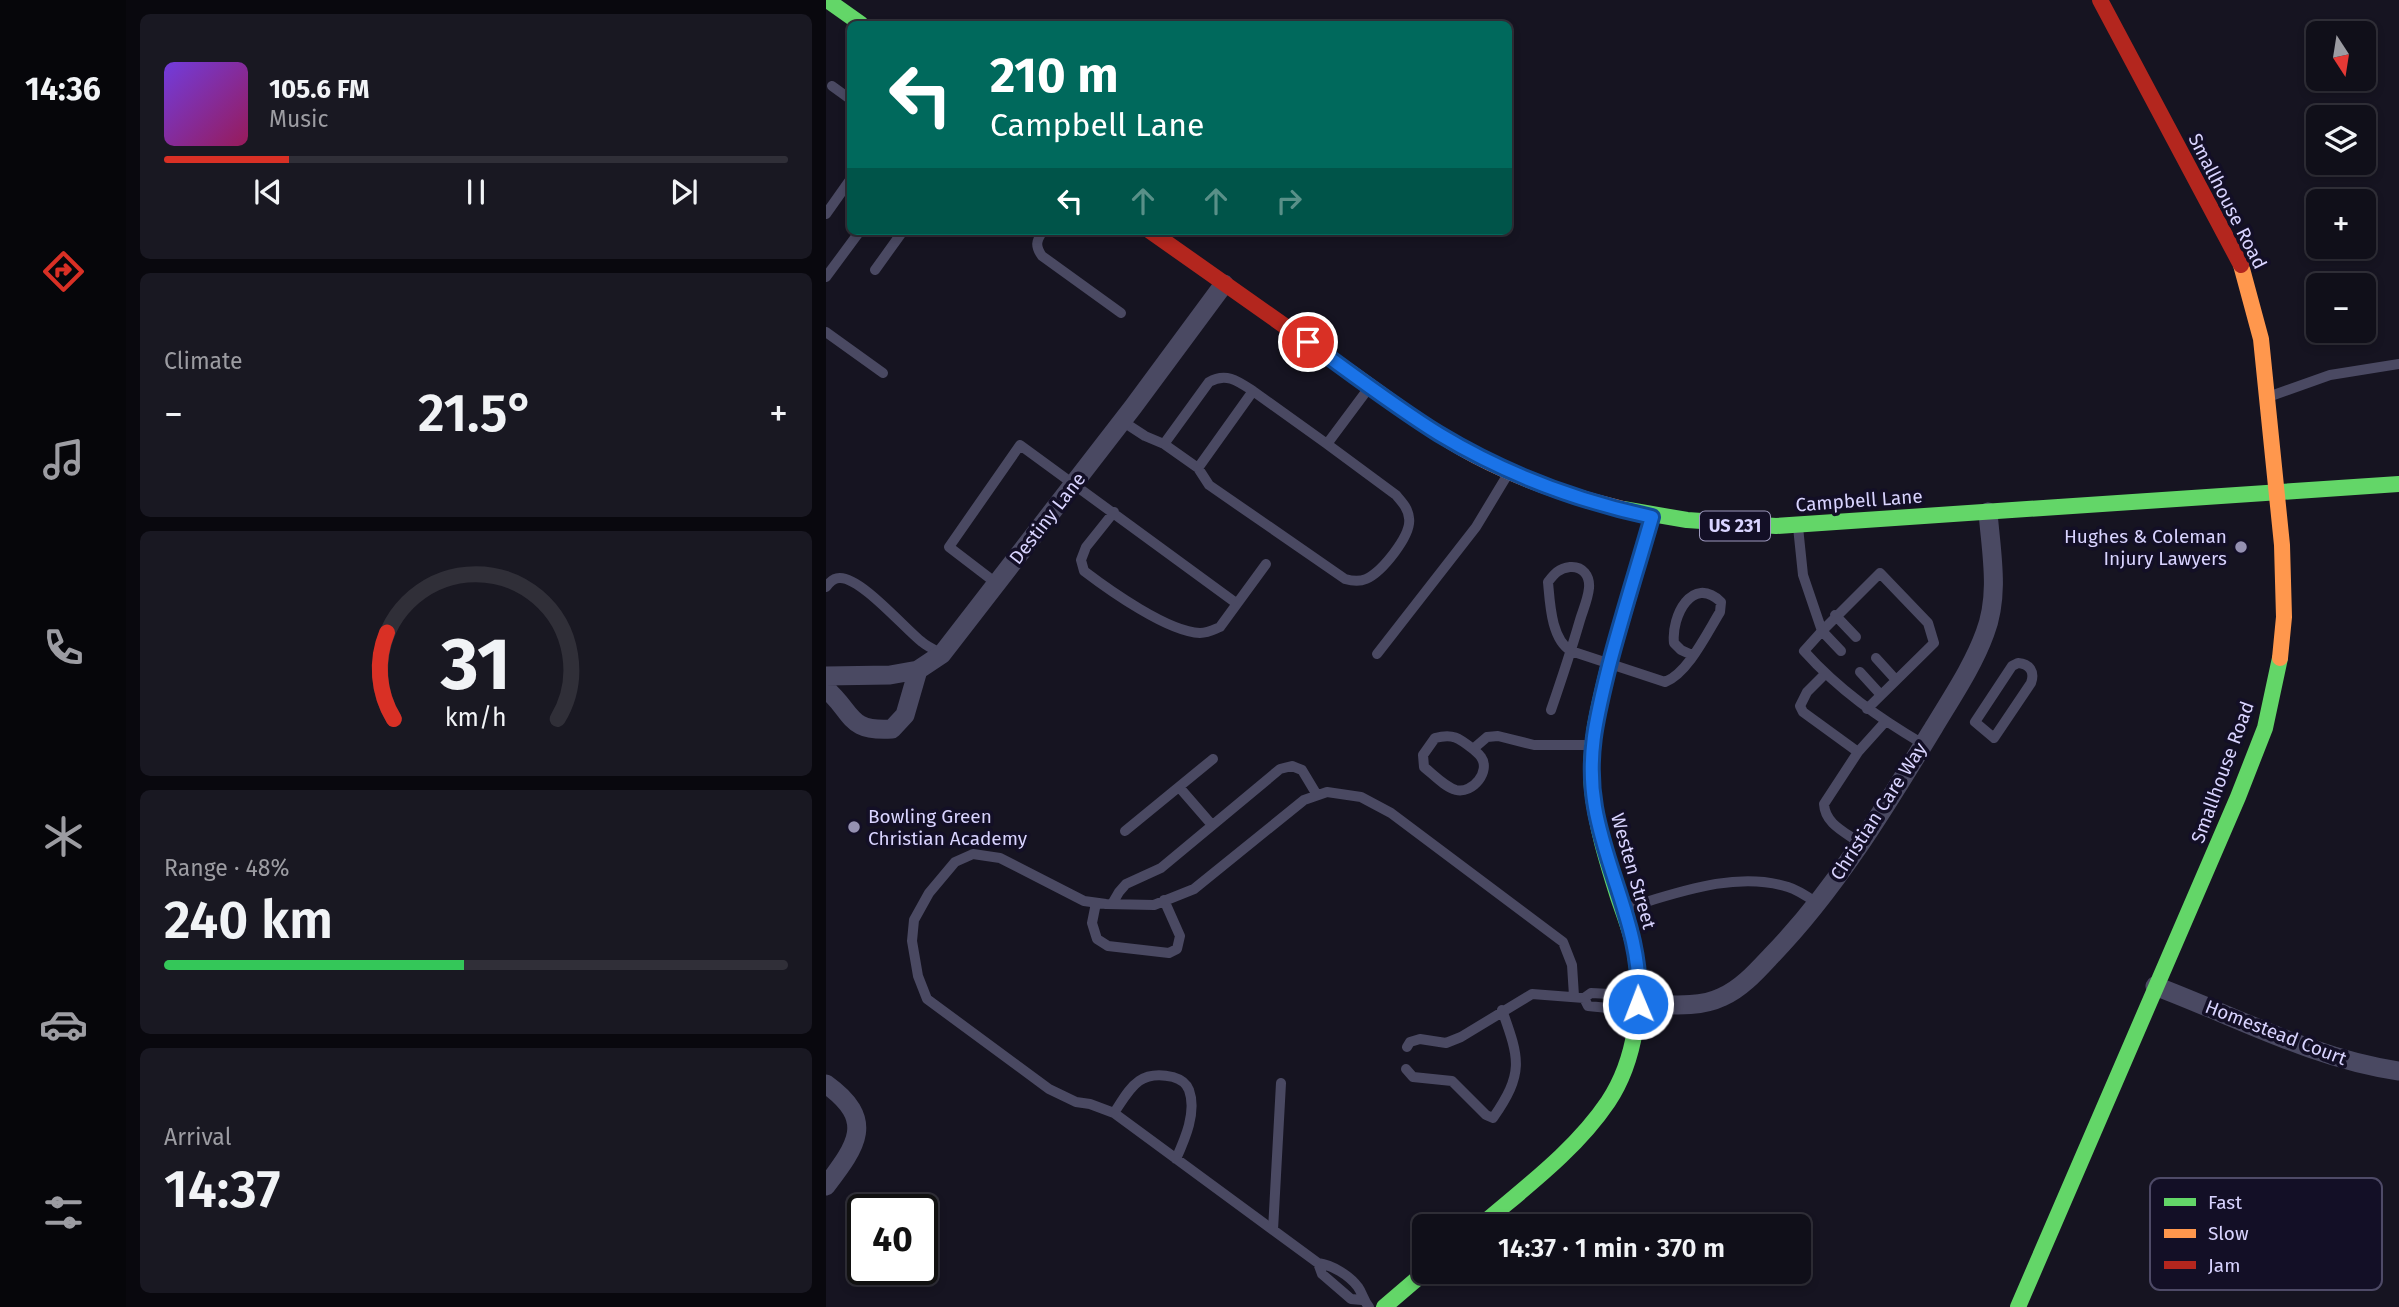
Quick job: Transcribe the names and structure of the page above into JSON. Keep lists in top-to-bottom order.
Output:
{
  "streets": {
    "street": [
      "Smallhouse Road",
      "Campbell Lane",
      "Destiny Lane",
      "US 231",
      "Christian Care Way",
      "Westen Street",
      "Homestead Court"
    ]
  },
  "crossings": [
    ["Smallhouse Road", "Campbell Lane"],
    ["Smallhouse Road", "Homestead Court"],
    ["Campbell Lane", "Destiny Lane"],
    ["Campbell Lane", "Christian Care Way"],
    ["Campbell Lane", "Westen Street"],
    ["Christian Care Way", "Westen Street"]
  ],
  "places": ["Hughes & Coleman Injury Lawyers", "Bowling Green Christian Academy"],
  "legend": ["Fast", "Slow", "Jam"],
  "north": "bottom",
  "page": {
    "tabs": "14:36",
    "map_buttons": ["+", "−"],
    "turn": ["210 m", "Campbell Lane"],
    "song": ["105.6 FM", "Music"],
    "tile": [
      "Climate",
      ["Range · 48%", "240 km"],
      ["Arrival", "14:37"]
    ],
    "heat": ["−", "21.5°", "+"],
    "limit": "40",
    "trip": "14:37 · 1 min · 370 m",
    "gauge": ["31", "km/h"]
  }
}
